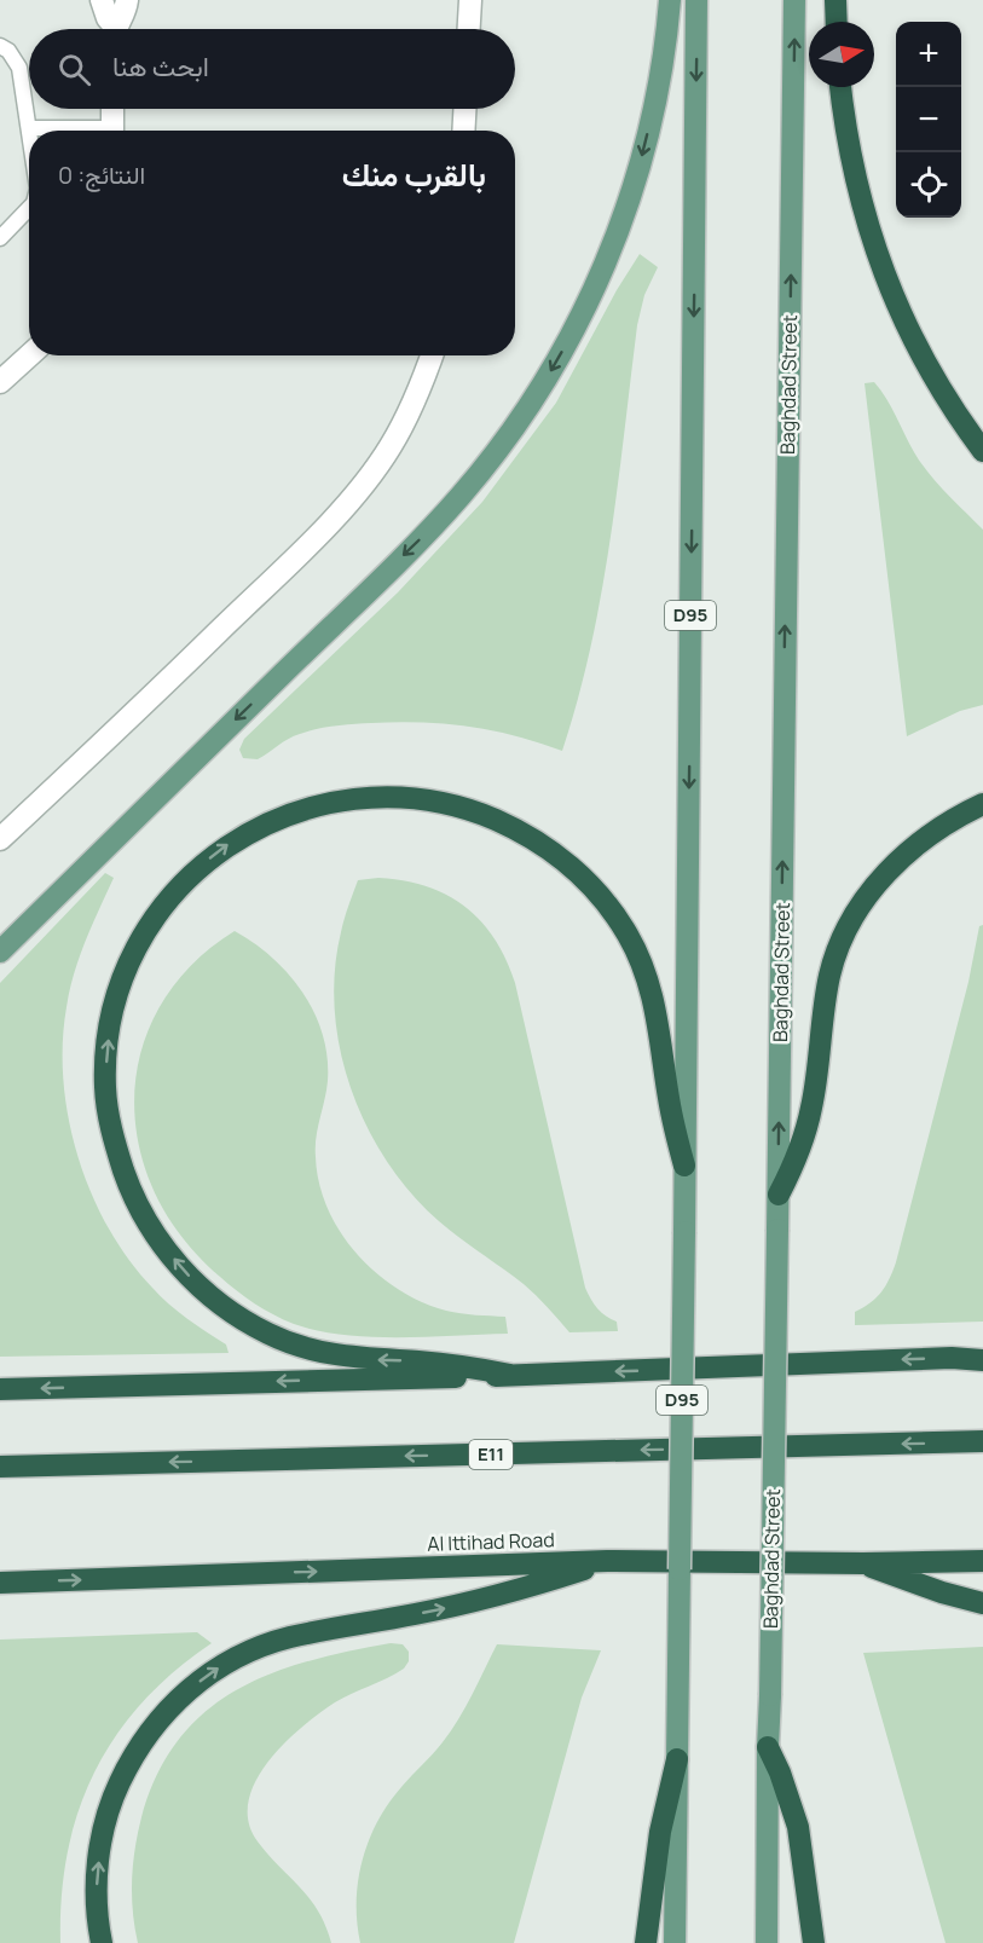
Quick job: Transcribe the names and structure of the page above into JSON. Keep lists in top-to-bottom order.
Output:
{
  "streets": {
    "highway": ["E11", "Al Ittihad Road"],
    "main road": ["Baghdad Street", "D95"]
  },
  "north": "right",
  "page": {
    "map_buttons": ["+", "−"],
    "search": "ابحث هنا",
    "heading": ["بالقرب منك", "النتائج: 0"]
  }
}
